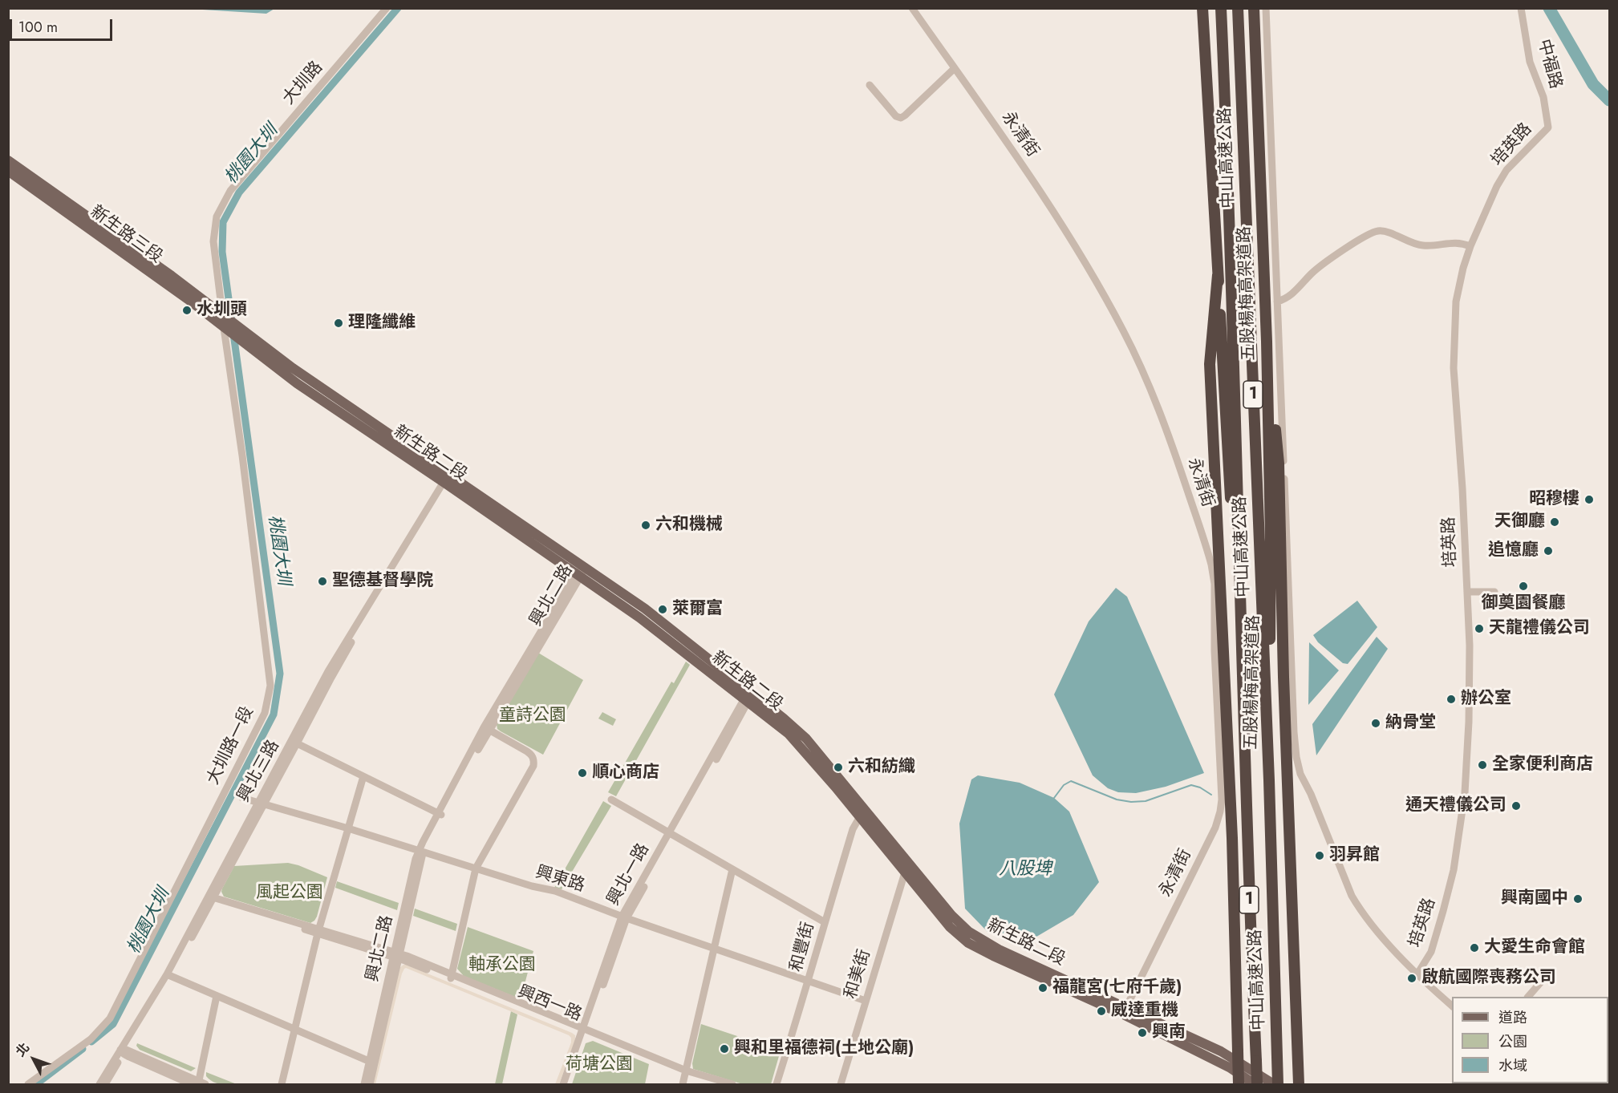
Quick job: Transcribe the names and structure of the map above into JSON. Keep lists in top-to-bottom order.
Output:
{
  "streets": {
    "highway": ["中山高速公路", "五股楊梅高架道路", "1"],
    "main road": ["新生路三段", "新生路二段"],
    "street": [
      "中福路",
      "大圳路",
      "永清街",
      "培英路",
      "興北二路",
      "大圳路一段",
      "興北三路",
      "興北一路",
      "興東路",
      "和豐街",
      "和美街",
      "興西一路"
    ]
  },
  "crossings": [
    ["中福路", "培英路"],
    ["大圳路", "新生路三段"],
    ["大圳路", "新生路二段"],
    ["永清街", "新生路二段"],
    ["中山高速公路", "五股楊梅高架道路"],
    ["中山高速公路", "新生路二段"],
    ["新生路三段", "新生路二段"],
    ["新生路三段", "大圳路一段"],
    ["新生路二段", "興北二路"],
    ["新生路二段", "大圳路一段"],
    ["新生路二段", "興北三路"],
    ["新生路二段", "興北一路"],
    ["新生路二段", "和豐街"],
    ["新生路二段", "和美街"],
    ["興北二路", "興東路"],
    ["興北三路", "興東路"],
    ["興北一路", "興東路"],
    ["興北一路", "興西一路"],
    ["興東路", "和豐街"],
    ["興東路", "和美街"]
  ],
  "water": ["桃園大圳", "八股埤"],
  "parks": [
    "童詩公園",
    "風起公園",
    "軸承公園",
    "荷塘公園"
  ],
  "places": [
    "水圳頭",
    "理隆纖維",
    "昭穆樓",
    "天御廳",
    "六和機械",
    "追憶廳",
    "聖德基督學院",
    "御奠園餐廳",
    "萊爾富",
    "天龍禮儀公司",
    "辦公室",
    "納骨堂",
    "全家便利商店",
    "六和紡織",
    "順心商店",
    "通天禮儀公司",
    "羽昇館",
    "興南國中",
    "大愛生命會館",
    "啟航國際喪務公司",
    "福龍宮(七府千歲)",
    "威達重機",
    "興南",
    "興和里福德祠(土地公廟)"
  ],
  "legend": ["道路", "公園", "水域"],
  "scale_bar": "100 m",
  "north": "top left"
}
